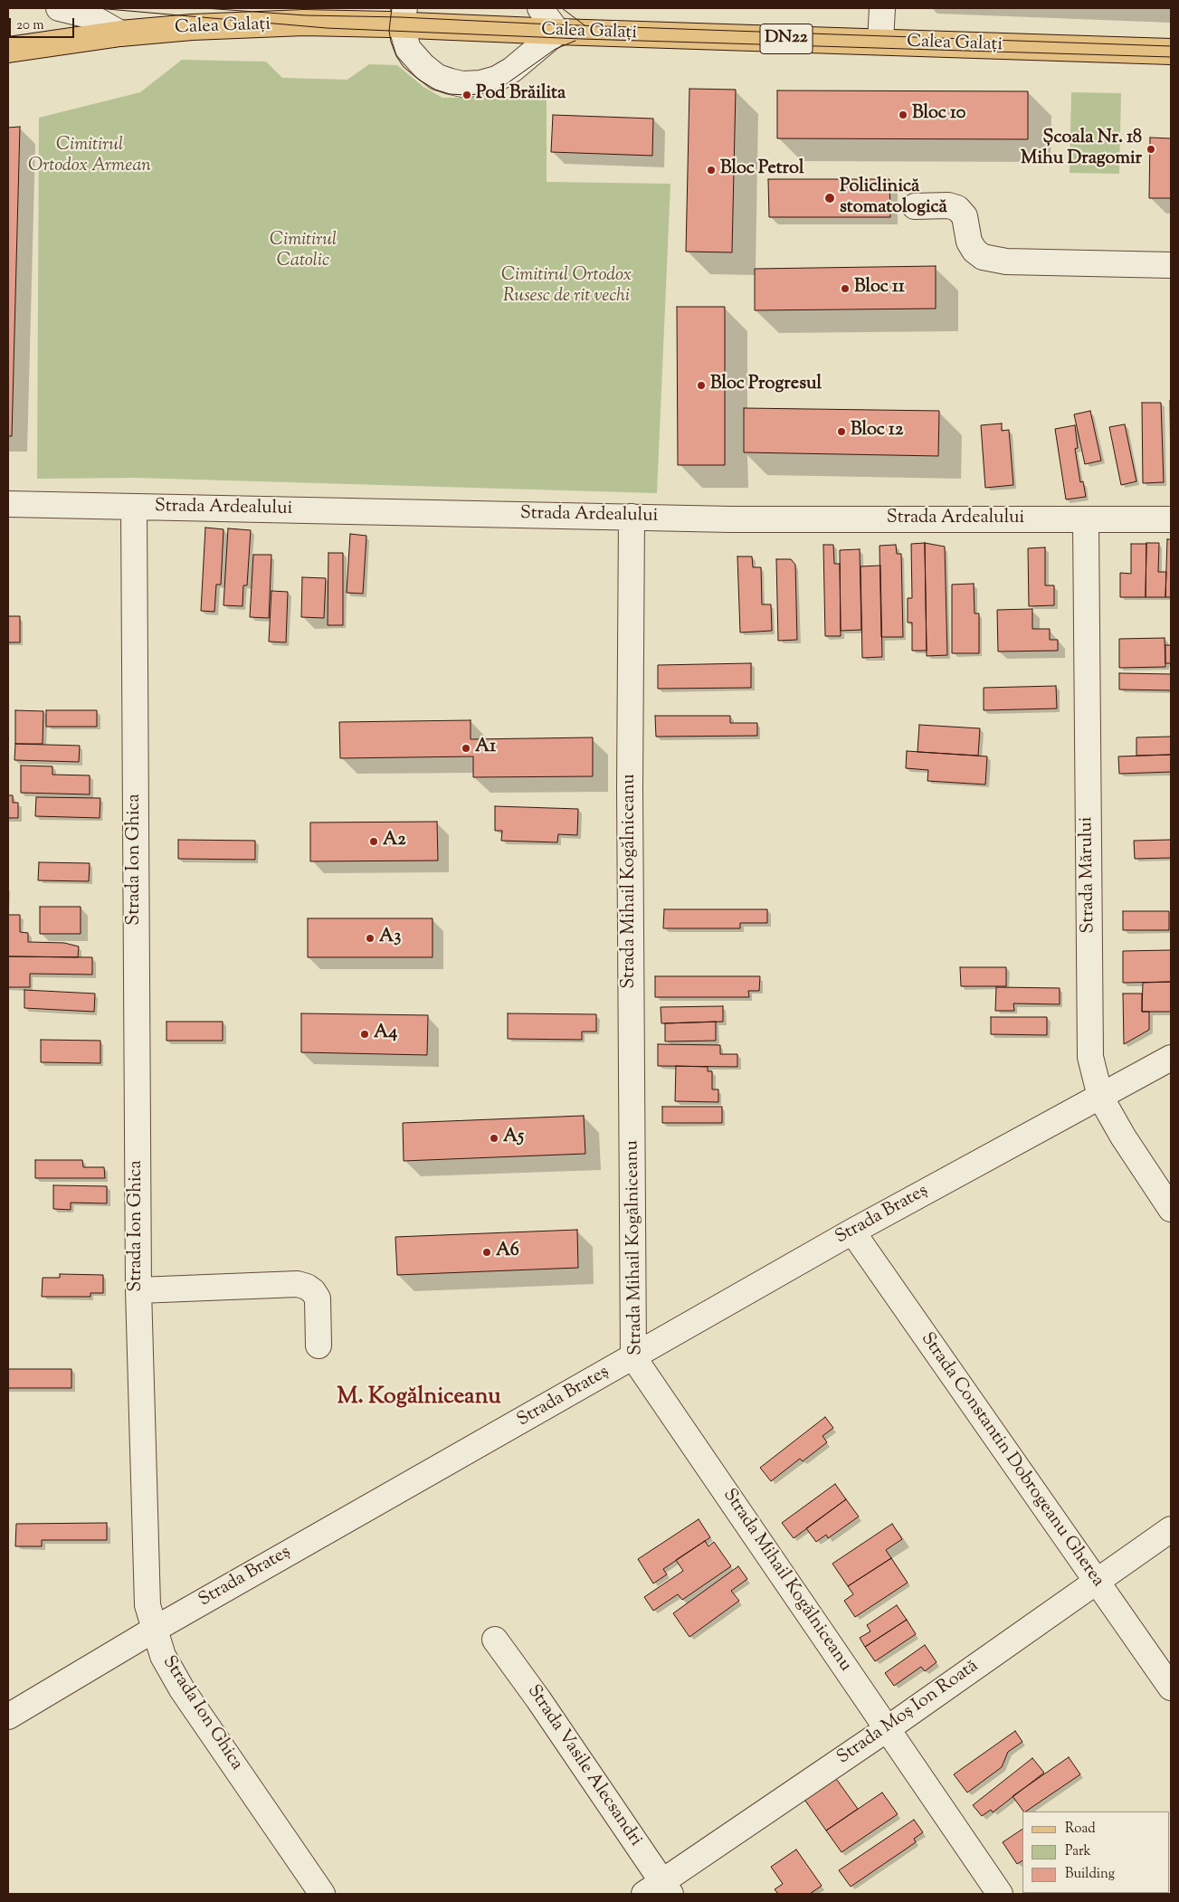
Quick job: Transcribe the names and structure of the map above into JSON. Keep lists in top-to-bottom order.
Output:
{
  "streets": {
    "main road": ["Calea Galați", "DN22"],
    "street": [
      "Strada Ardealului",
      "Strada Ion Ghica",
      "Strada Mărului",
      "Strada Mihail Kogălniceanu",
      "Strada Brateș",
      "Strada Constantin Dobrogeanu Gherea",
      "Strada Moș Ion Roată",
      "Strada Vasile Alecsandri"
    ]
  },
  "crossings": [
    ["Strada Ardealului", "Strada Ion Ghica"],
    ["Strada Ardealului", "Strada Mărului"],
    ["Strada Ardealului", "Strada Mihail Kogălniceanu"],
    ["Strada Ion Ghica", "Strada Brateș"],
    ["Strada Mărului", "Strada Brateș"],
    ["Strada Mihail Kogălniceanu", "Strada Brateș"],
    ["Strada Mihail Kogălniceanu", "Strada Moș Ion Roată"],
    ["Strada Brateș", "Strada Constantin Dobrogeanu Gherea"],
    ["Strada Constantin Dobrogeanu Gherea", "Strada Moș Ion Roată"],
    ["Strada Moș Ion Roată", "Strada Vasile Alecsandri"]
  ],
  "districts": ["M. Kogălniceanu"],
  "parks": ["Cimitirul Ortodox Armean", "Cimitirul Catolic", "Cimitirul Ortodox Rusesc de rit vechi"],
  "places": [
    "Pod Brăilita",
    "Bloc 10",
    "Școala Nr. 18 Mihu Dragomir",
    "Bloc Petrol",
    "Policlinică stomatologică",
    "Bloc 11",
    "Bloc Progresul",
    "Bloc 12",
    "A1",
    "A2",
    "A3",
    "A4",
    "A5",
    "A6"
  ],
  "legend": ["Road", "Park", "Building"],
  "scale_bar": "20 m"
}
